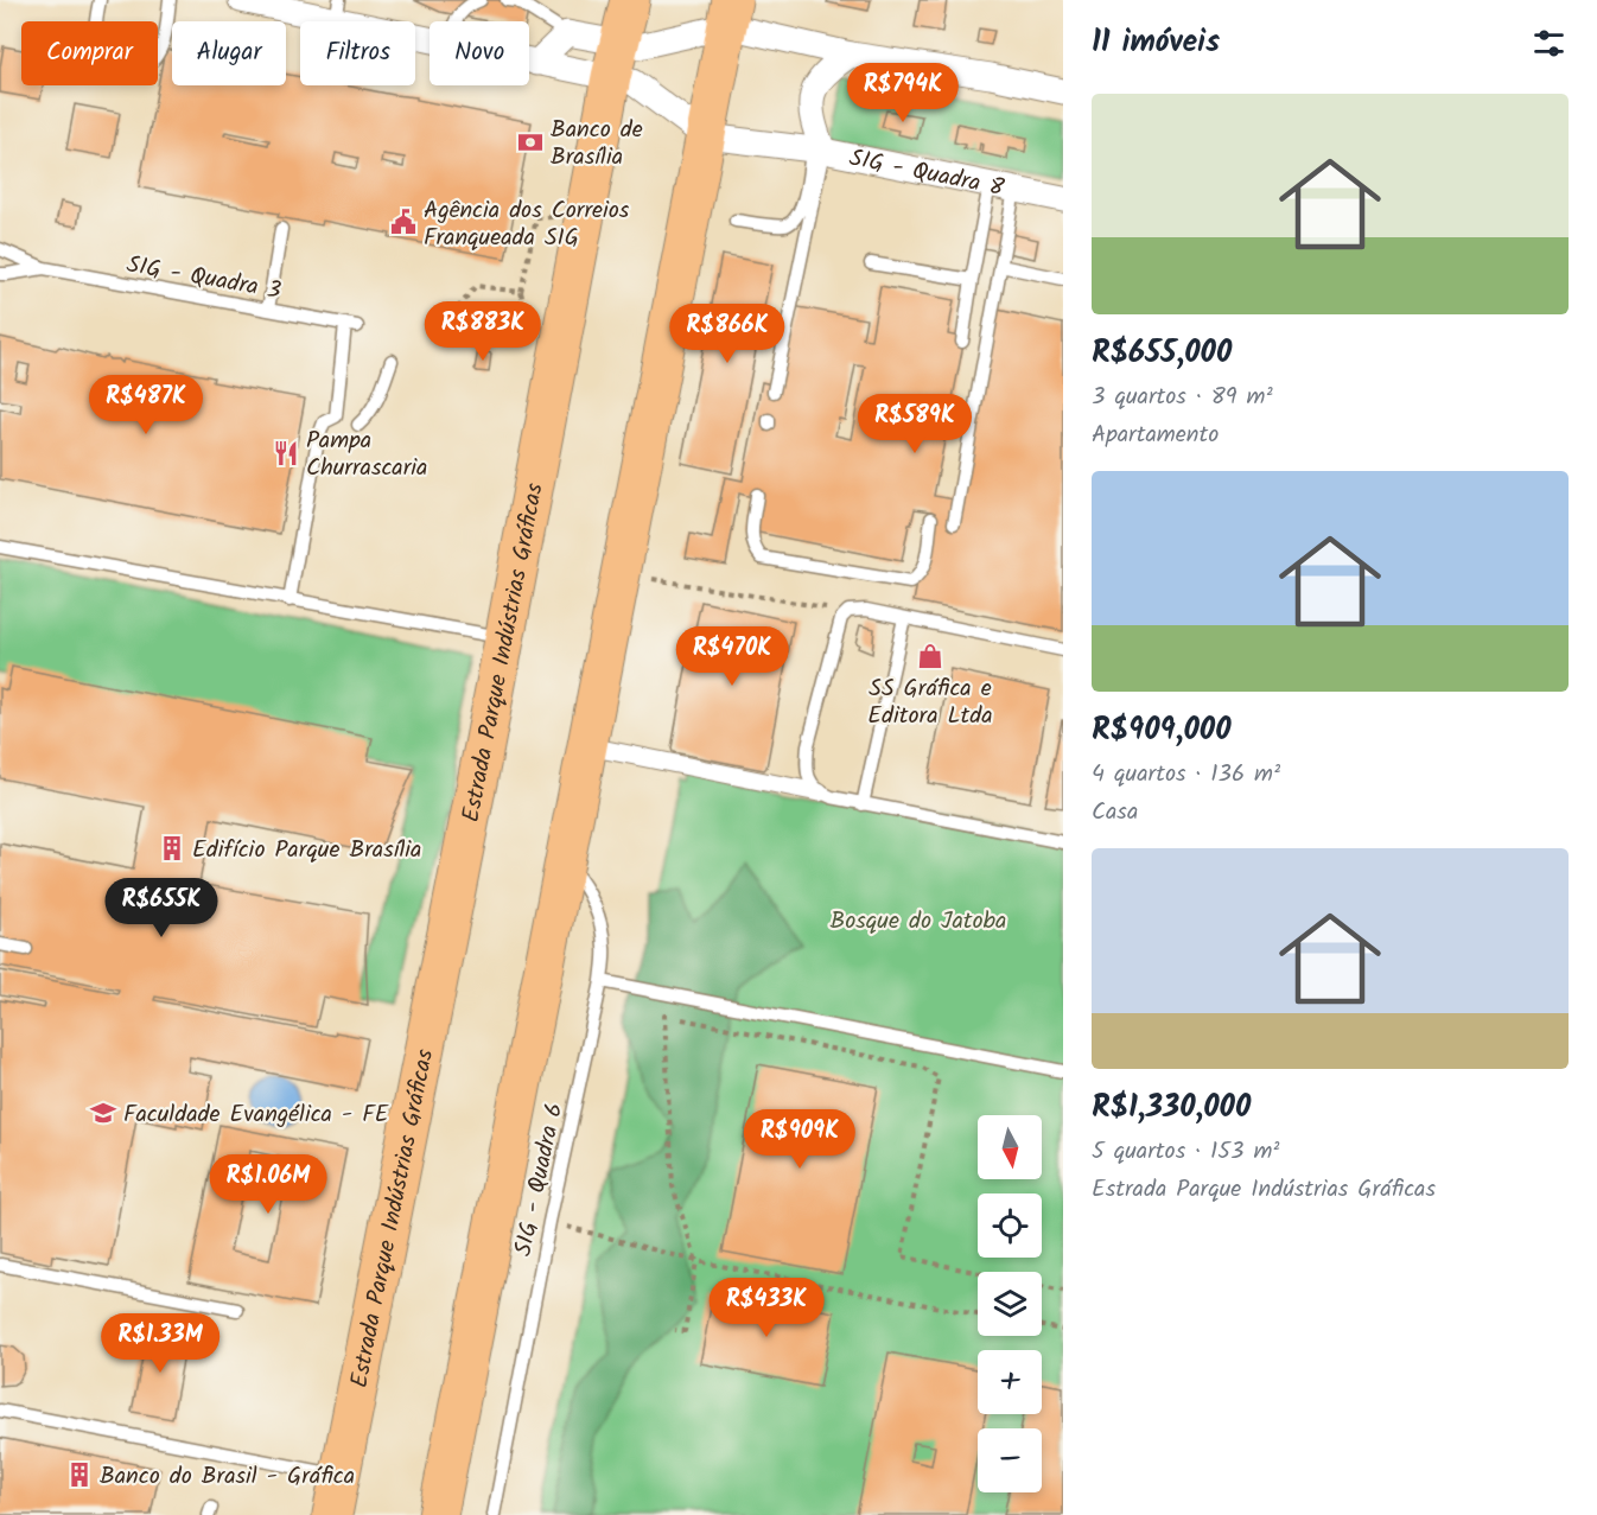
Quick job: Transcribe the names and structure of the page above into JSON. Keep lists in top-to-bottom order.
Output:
{
  "streets": {
    "main road": ["Estrada Parque Indústrias Gráficas"],
    "street": ["SIG - Quadra 8"],
    "lane": ["SIG - Quadra 3", "SIG - Quadra 6"]
  },
  "parks": ["Bosque do Jatoba"],
  "places": {
    "bank": ["Banco de Brasília"],
    "public building": ["Agência dos Correios Franqueada SIG"],
    "restaurant": ["Pampa Churrascaria"],
    "shop": ["SS Gráfica e Editora Ltda"],
    "building": ["Edifício Parque Brasília", "Banco do Brasil - Gráfica"],
    "school or university": ["Faculdade Evangélica - FE"]
  },
  "north": "bottom",
  "page": {
    "heading": "11 imóveis",
    "chip": [
      "Comprar",
      "Alugar",
      "Filtros",
      "Novo"
    ],
    "price": [
      "R$794K",
      "R$883K",
      "R$866K",
      "R$487K",
      "R$589K",
      "R$470K",
      "R$655K",
      "R$909K",
      "R$1.06M",
      "R$433K",
      "R$1.33M"
    ],
    "list": [
      {
        "name": "R$655,000",
        "note": "3 quartos · 89 m² · Apartamento"
      },
      {
        "name": "R$909,000",
        "note": "4 quartos · 136 m² · Casa"
      },
      {
        "name": "R$1,330,000",
        "note": "5 quartos · 153 m² · Estrada Parque Indústrias Gráficas"
      }
    ],
    "map_buttons": ["+", "−"]
  }
}
